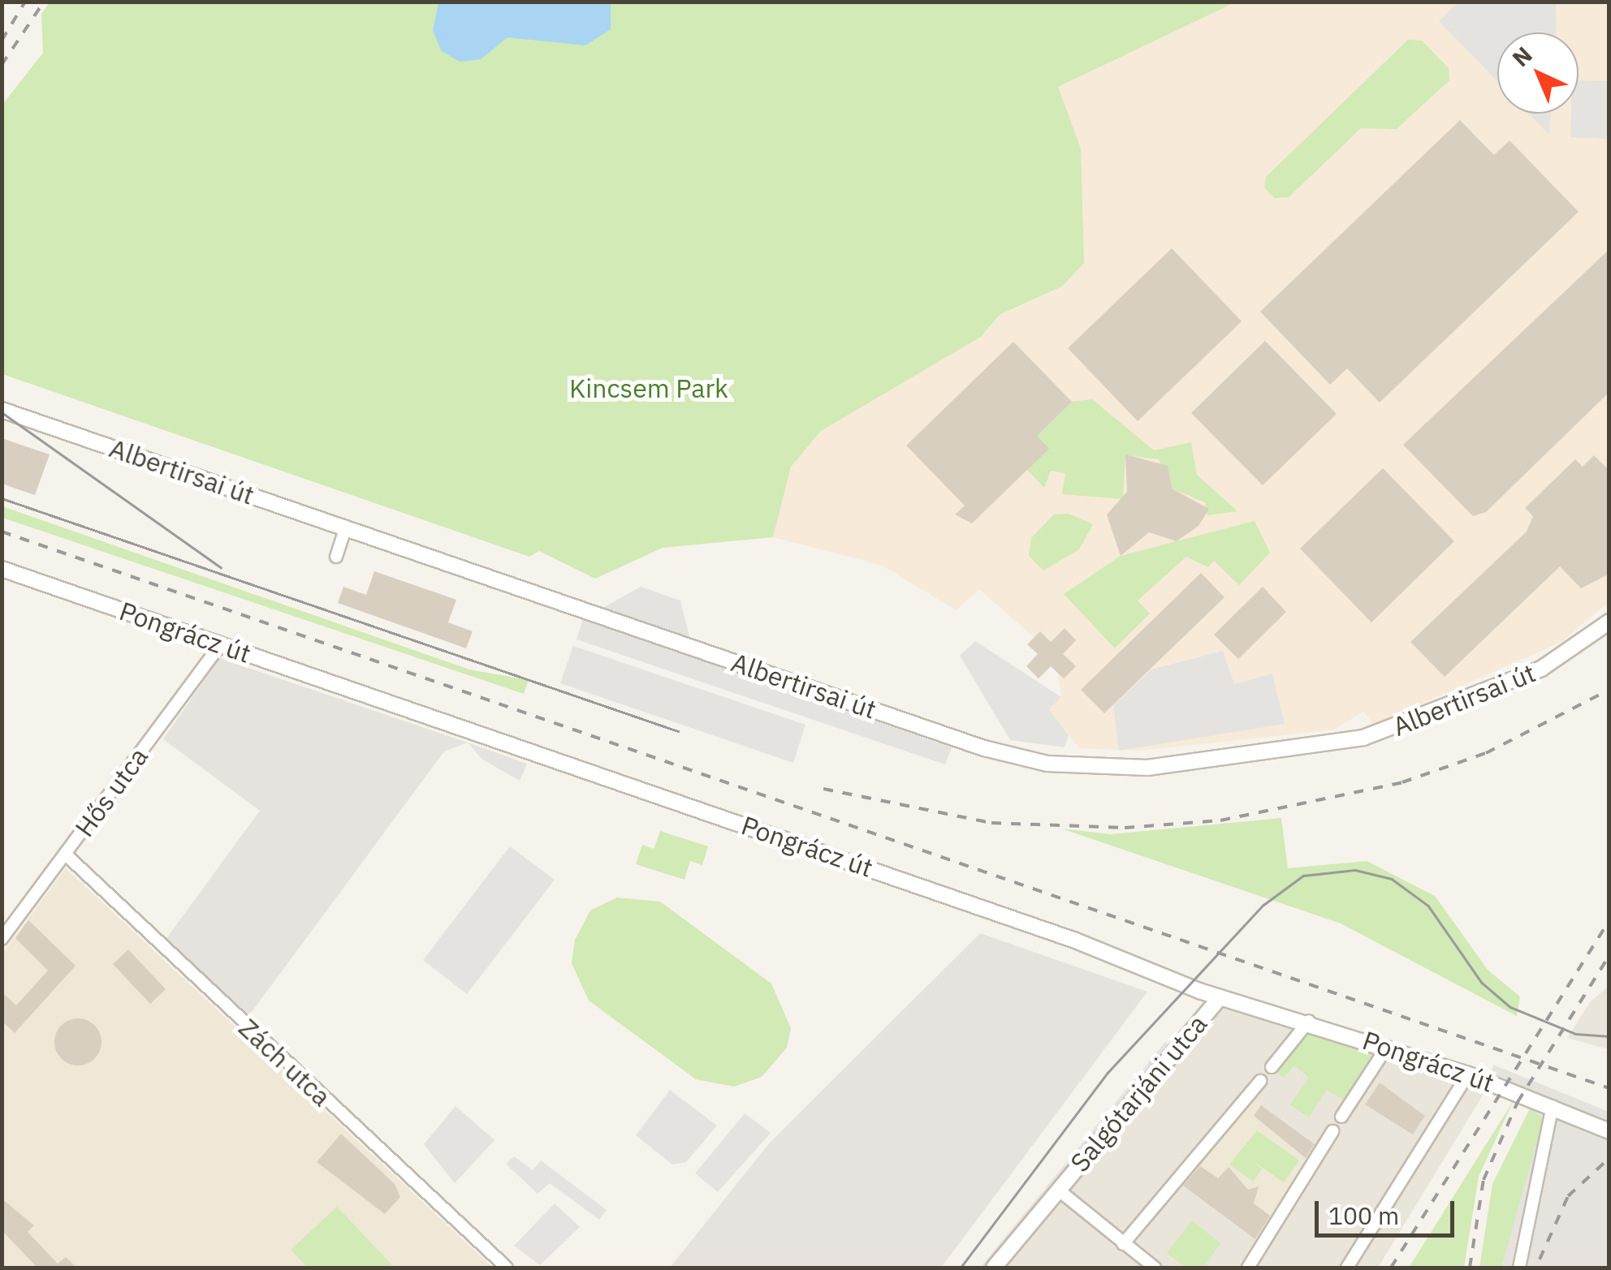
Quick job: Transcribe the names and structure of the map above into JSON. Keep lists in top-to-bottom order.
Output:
{
  "streets": {
    "street": [
      "Albertirsai út",
      "Pongrácz út",
      "Hős utca",
      "Zách utca",
      "Salgótarjáni utca"
    ]
  },
  "crossings": [
    ["Pongrácz út", "Hős utca"],
    ["Pongrácz út", "Salgótarjáni utca"],
    ["Hős utca", "Zách utca"]
  ],
  "parks": ["Kincsem Park"],
  "scale_bar": "100 m",
  "north": "top left"
}
